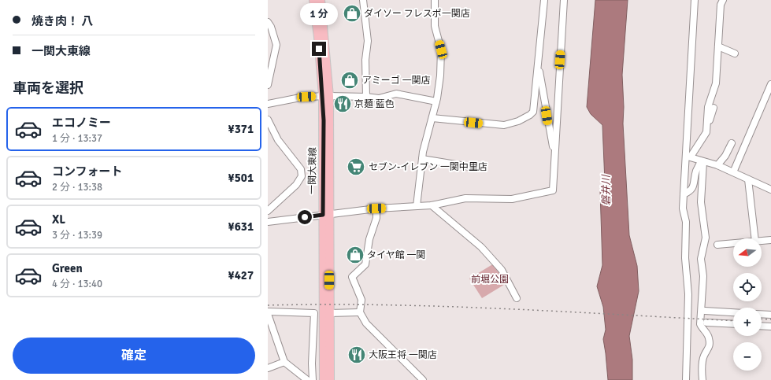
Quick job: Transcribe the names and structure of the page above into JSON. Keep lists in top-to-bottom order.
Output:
{
  "streets": {
    "main road": ["一関大東線"]
  },
  "water": ["磐井川"],
  "parks": ["前堀公園"],
  "places": {
    "shop": ["ダイソー フレスポ一関店", "アミーゴ 一関店", "タイヤ館 一関"],
    "restaurant": ["京麺 藍色", "大阪王将 一関店"],
    "supermarket": ["セブン-イレブン 一関中里店"]
  },
  "north": "left",
  "page": {
    "banner": ["焼き肉！ 八", "一関大東線"],
    "bubble": "1 分",
    "heading": "車両を選択",
    "list": [
      {
        "name": "エコノミー",
        "note": "1 分 · 13:37",
        "value": "¥371"
      },
      {
        "name": "コンフォート",
        "note": "2 分 · 13:38",
        "value": "¥501"
      },
      {
        "name": "XL",
        "note": "3 分 · 13:39",
        "value": "¥631"
      },
      {
        "name": "Green",
        "note": "4 分 · 13:40",
        "value": "¥427"
      }
    ],
    "map_buttons": ["+", "−"],
    "buttons": "確定"
  }
}
